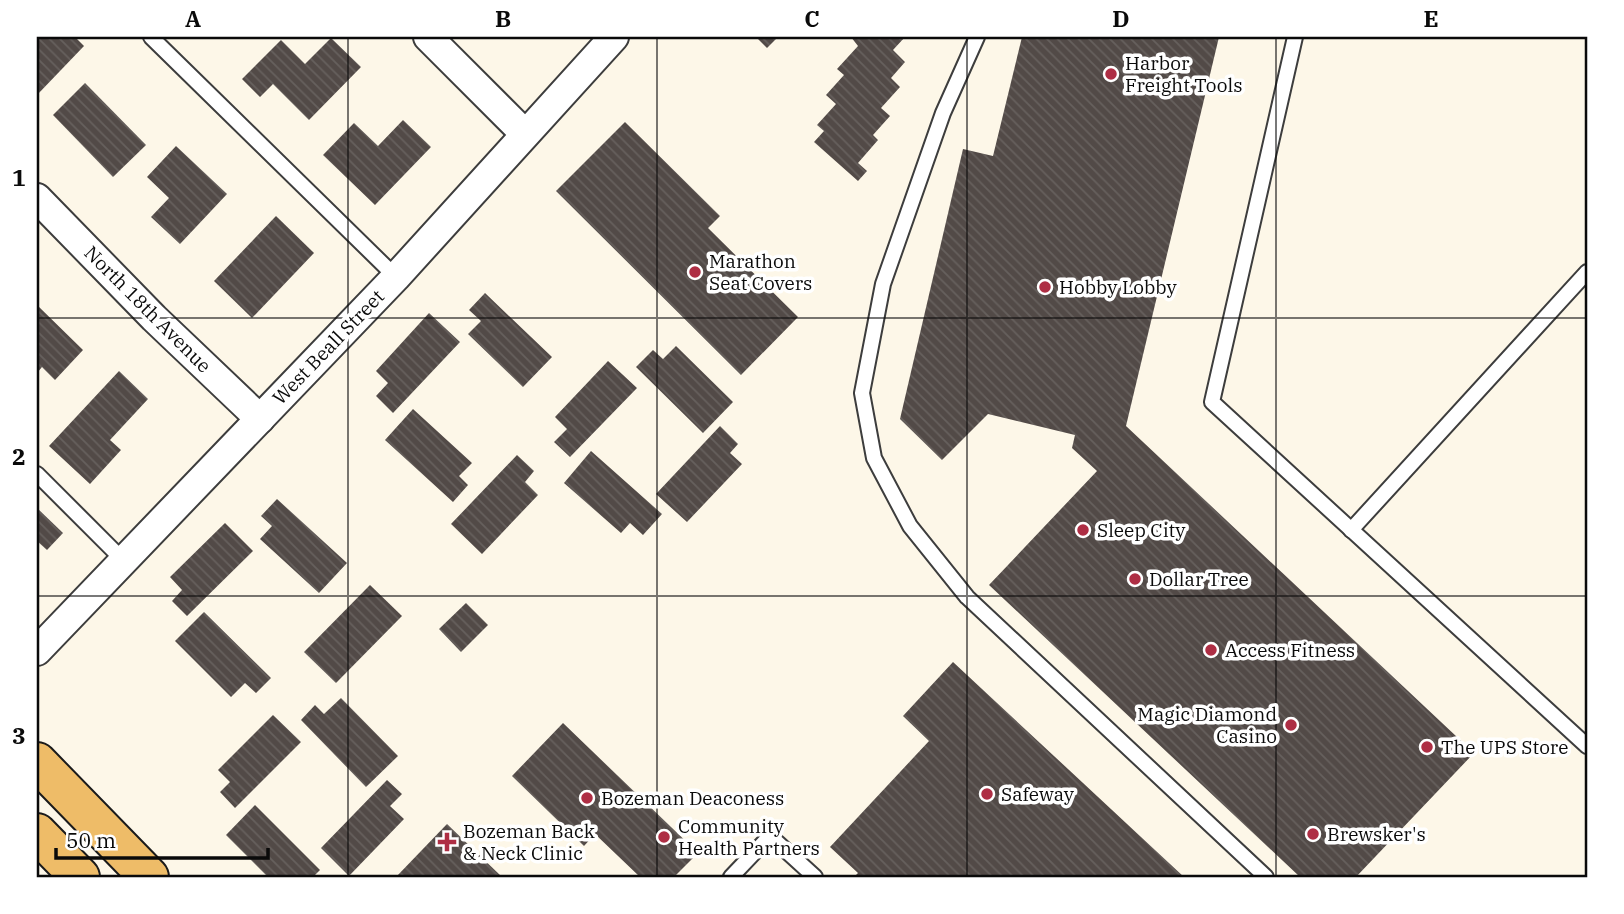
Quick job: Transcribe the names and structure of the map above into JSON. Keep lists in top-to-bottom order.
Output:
{
  "streets": {
    "street": ["North 18th Avenue", "West Beall Street"]
  },
  "crossings": [
    ["North 18th Avenue", "West Beall Street"]
  ],
  "places": {
    "other": [
      "Harbor Freight Tools",
      "Marathon Seat Covers",
      "Hobby Lobby",
      "Sleep City",
      "Dollar Tree",
      "Access Fitness",
      "Magic Diamond Casino",
      "The UPS Store",
      "Safeway",
      "Bozeman Deaconess",
      "Brewsker's",
      "Community Health Partners"
    ],
    "health": ["Bozeman Back & Neck Clinic"]
  },
  "scale_bar": "50 m",
  "grid": {
    "columns": [
      "A",
      "B",
      "C",
      "D",
      "E"
    ],
    "rows": ["1", "2", "3"]
  }
}
